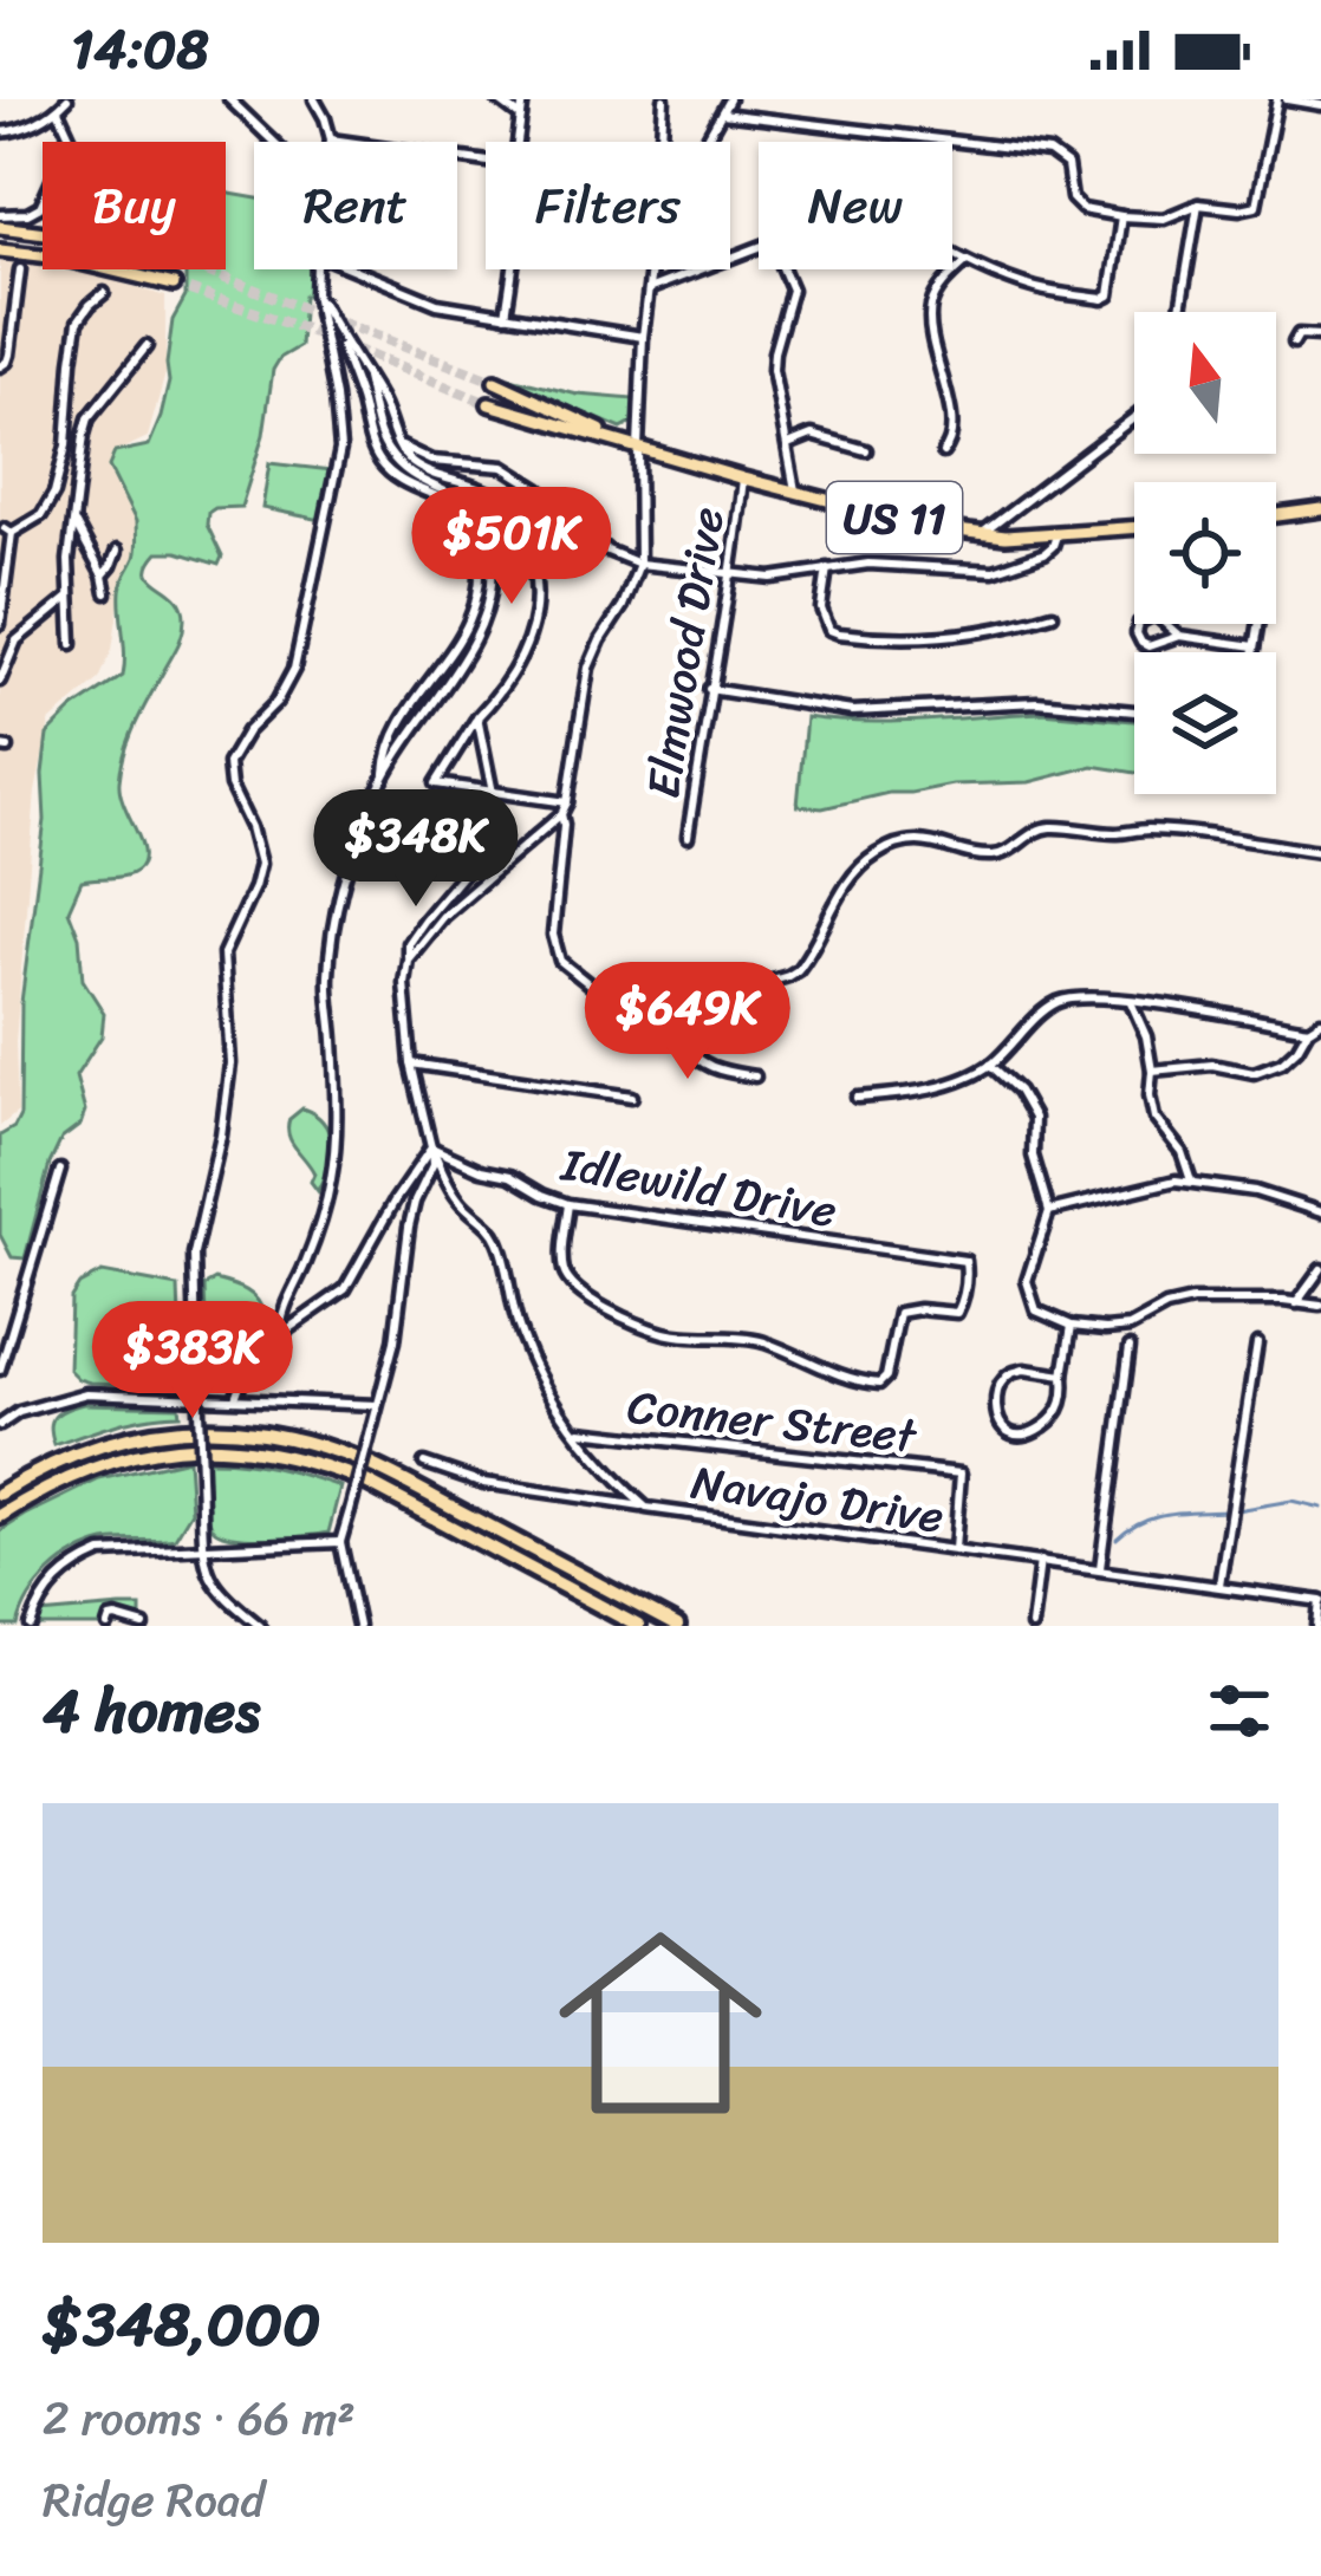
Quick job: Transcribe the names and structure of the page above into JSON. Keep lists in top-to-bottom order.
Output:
{
  "streets": {
    "main road": ["US 11"],
    "street": [
      "Elmwood Drive",
      "Idlewild Drive",
      "Conner Street",
      "Navajo Drive"
    ]
  },
  "crossings": [
    ["US 11", "Elmwood Drive"],
    ["Idlewild Drive", "Navajo Drive"],
    ["Conner Street", "Navajo Drive"]
  ],
  "north": "top",
  "page": {
    "status": "14:08",
    "chip": [
      "Buy",
      "Rent",
      "Filters",
      "New"
    ],
    "price": [
      "$501K",
      "$348K",
      "$649K",
      "$383K"
    ],
    "heading": "4 homes",
    "list": [
      {
        "name": "$348,000",
        "note": "2 rooms · 66 m² · Ridge Road"
      }
    ]
  }
}
